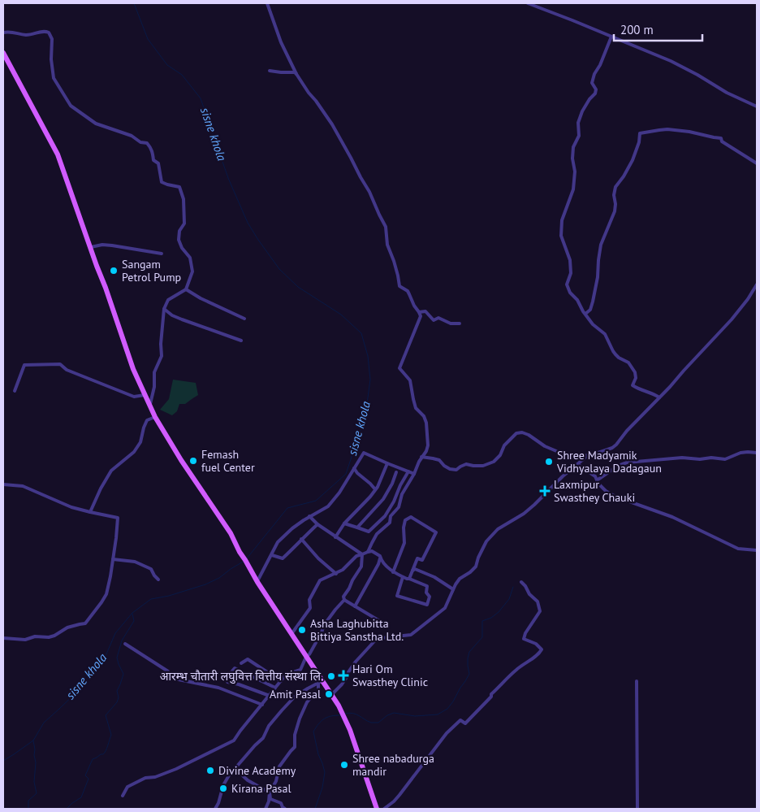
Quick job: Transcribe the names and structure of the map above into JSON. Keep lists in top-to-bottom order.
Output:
{
  "water": ["sisne khola"],
  "places": {
    "other": [
      "Sangam Petrol Pump",
      "Femash fuel Center",
      "Shree Madyamik Vidhyalaya Dadagaun",
      "Asha Laghubitta Bittiya Sanstha Ltd.",
      "आरम्भ चौतारी लघुवित्त वित्तीय संस्था लि.",
      "Amit Pasal",
      "Shree nabadurga mandir",
      "Divine Academy",
      "Kirana Pasal"
    ],
    "health": ["Laxmipur Swasthey Chauki", "Hari Om Swasthey Clinic"]
  },
  "scale_bar": "200 m"
}
